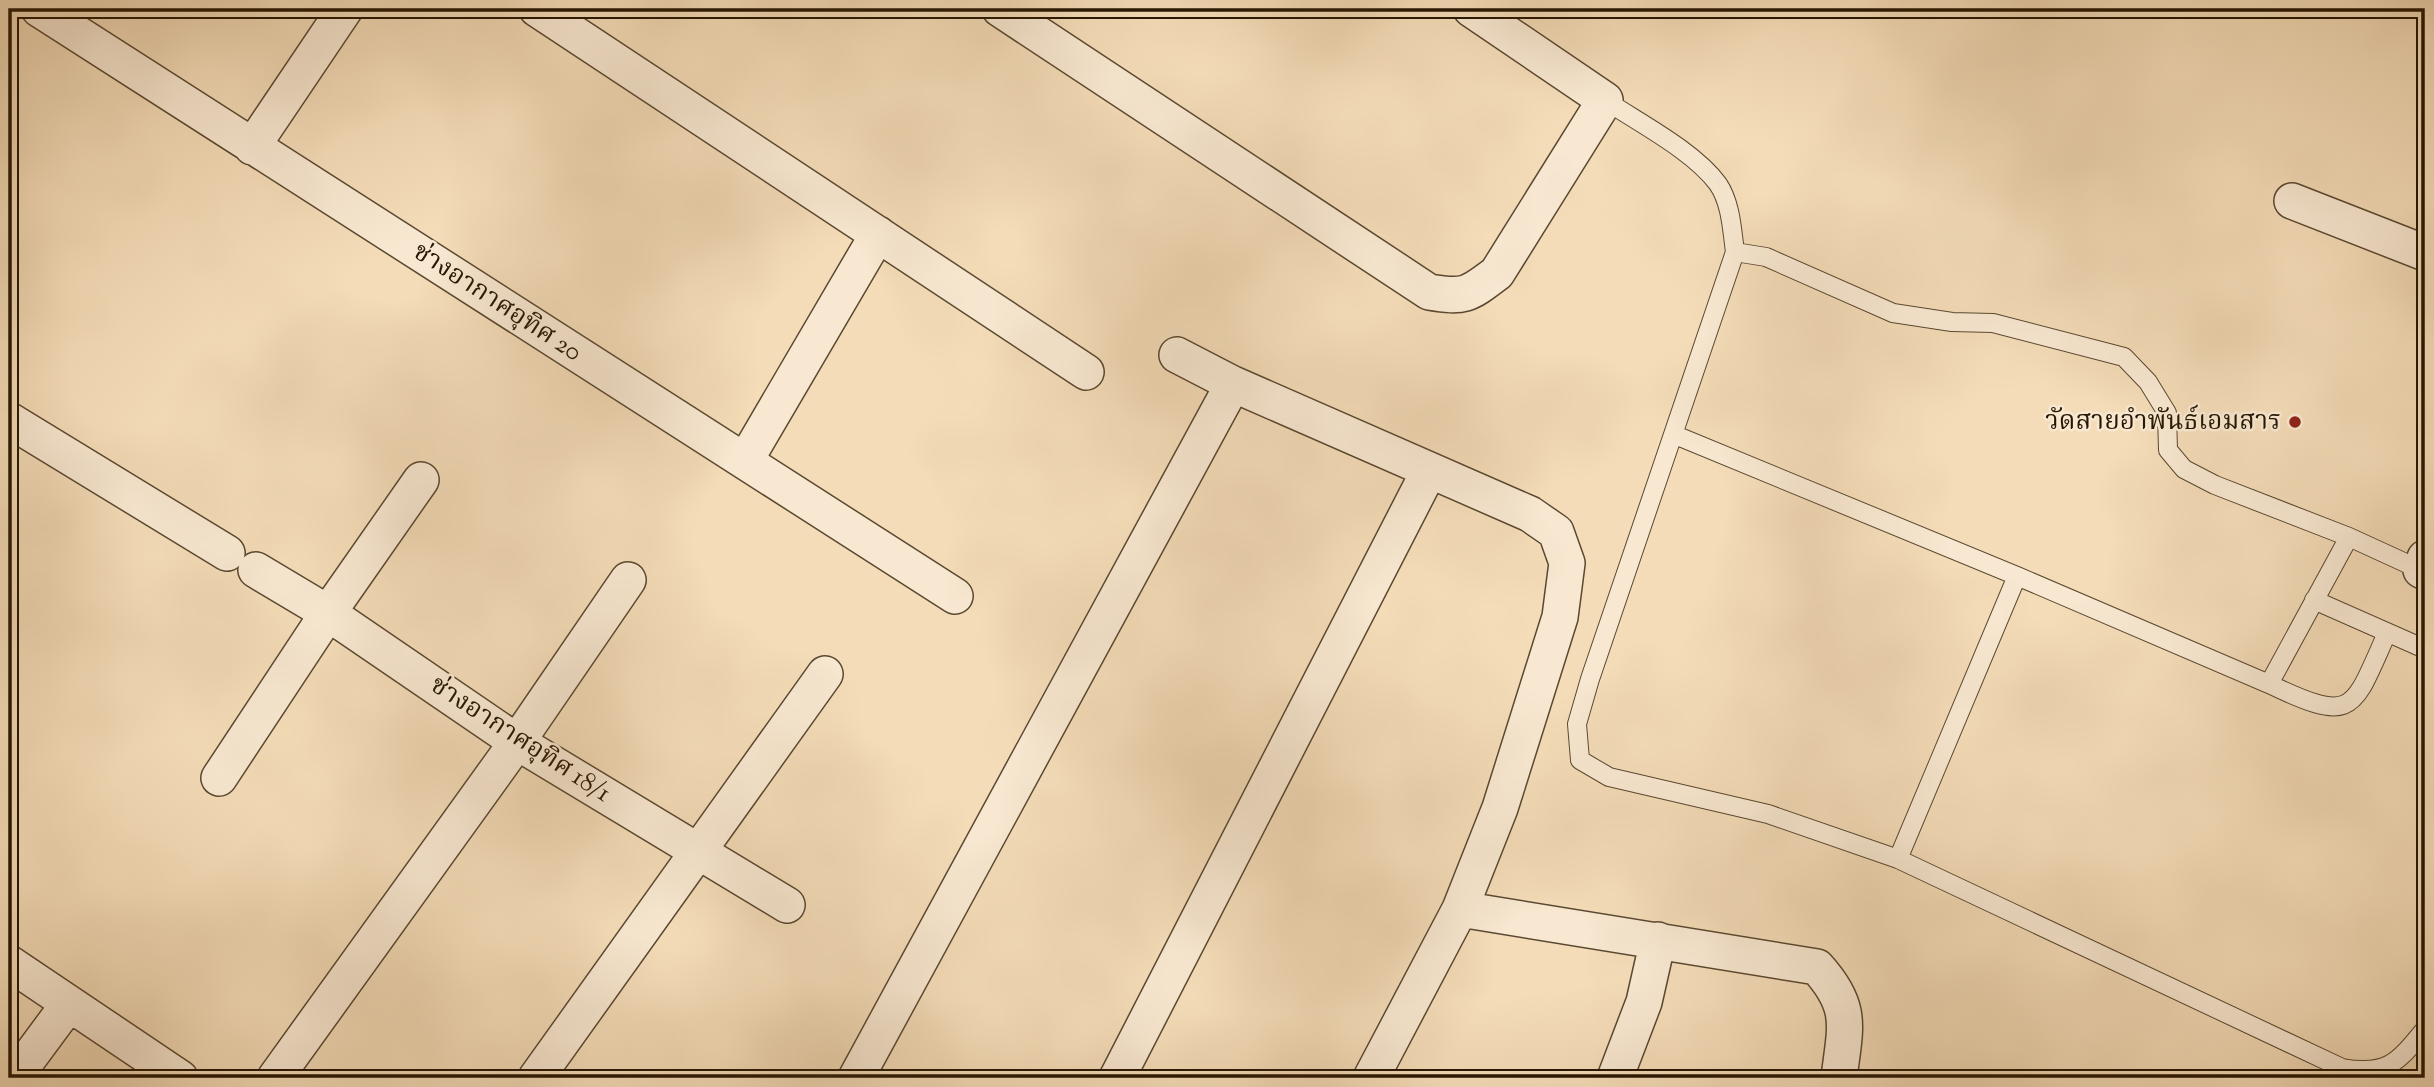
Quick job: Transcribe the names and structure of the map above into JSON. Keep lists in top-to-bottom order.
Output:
{
  "streets": {
    "street": ["ช่างอากาศอุทิศ 20", "ช่างอากาศอุทิศ 18/1"]
  },
  "places": ["วัดสายอำพันธ์เอมสาร"]
}
